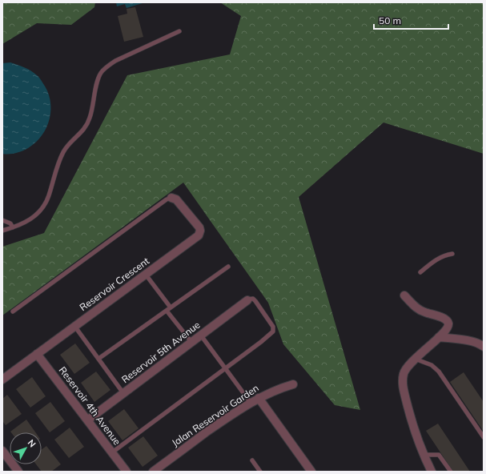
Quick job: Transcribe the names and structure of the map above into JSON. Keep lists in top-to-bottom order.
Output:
{
  "streets": {
    "street": [
      "Reservoir Crescent",
      "Reservoir 5th Avenue",
      "Reservoir 4th Avenue",
      "Jalan Reservoir Garden"
    ]
  },
  "crossings": [
    ["Reservoir Crescent", "Reservoir 4th Avenue"],
    ["Reservoir 5th Avenue", "Reservoir 4th Avenue"]
  ],
  "scale_bar": "50 m",
  "north": "top right"
}
